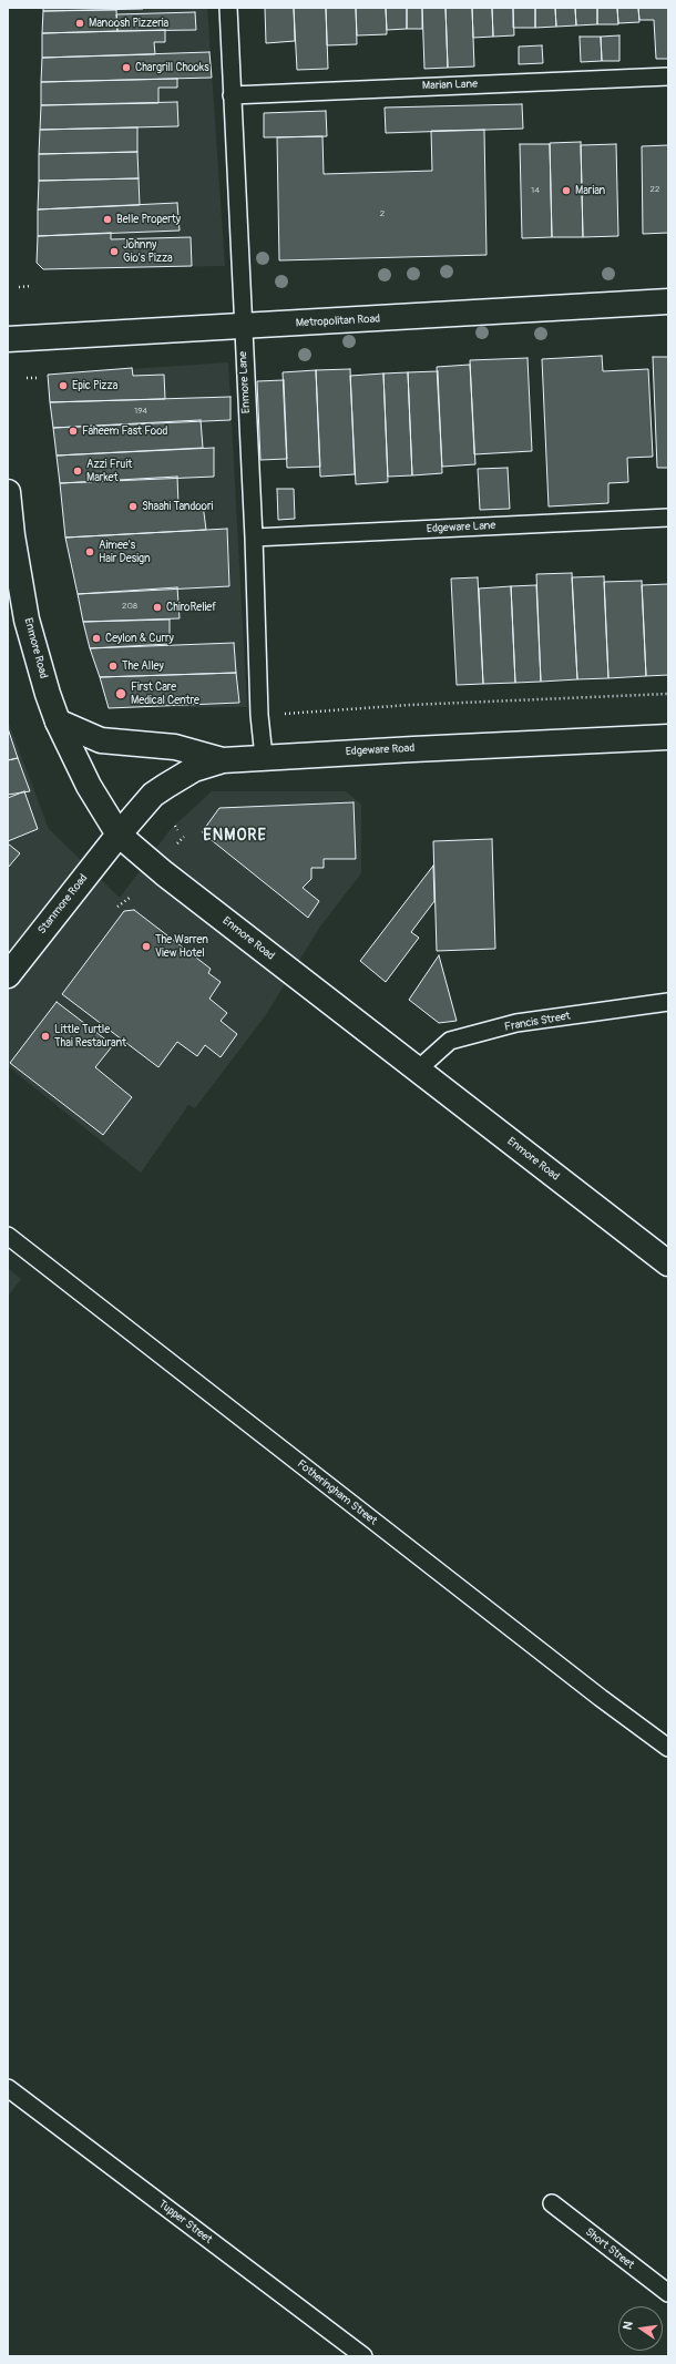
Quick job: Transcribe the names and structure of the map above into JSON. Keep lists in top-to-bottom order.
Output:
{
  "streets": {
    "main road": [
      "Metropolitan Road",
      "Enmore Road",
      "Edgeware Road",
      "Stanmore Road"
    ],
    "lane": [
      "Marian Lane",
      "Enmore Lane",
      "Edgeware Lane",
      "Francis Street",
      "Fotheringham Street",
      "Tupper Street",
      "Short Street"
    ]
  },
  "crossings": [
    ["Marian Lane", "Enmore Lane"],
    ["Metropolitan Road", "Enmore Lane"],
    ["Enmore Lane", "Edgeware Lane"],
    ["Enmore Lane", "Edgeware Road"],
    ["Enmore Road", "Edgeware Road"],
    ["Enmore Road", "Stanmore Road"],
    ["Enmore Road", "Francis Street"],
    ["Edgeware Road", "Stanmore Road"]
  ],
  "districts": ["ENMORE"],
  "places": [
    "Manoosh Pizzeria",
    "Chargrill Chooks",
    "Marian",
    "Belle Property",
    "Johnny Gio's Pizza",
    "Epic Pizza",
    "Faheem Fast Food",
    "Azzi Fruit Market",
    "Shaahi Tandoori",
    "Aimee's Hair Design",
    "ChiroRelief",
    "Ceylon & Curry",
    "The Alley",
    "First Care Medical Centre",
    "The Warren View Hotel",
    "Little Turtle Thai Restaurant"
  ],
  "house_numbers": [
    "22",
    "14",
    "2",
    "194",
    "208"
  ],
  "north": "left"
}
